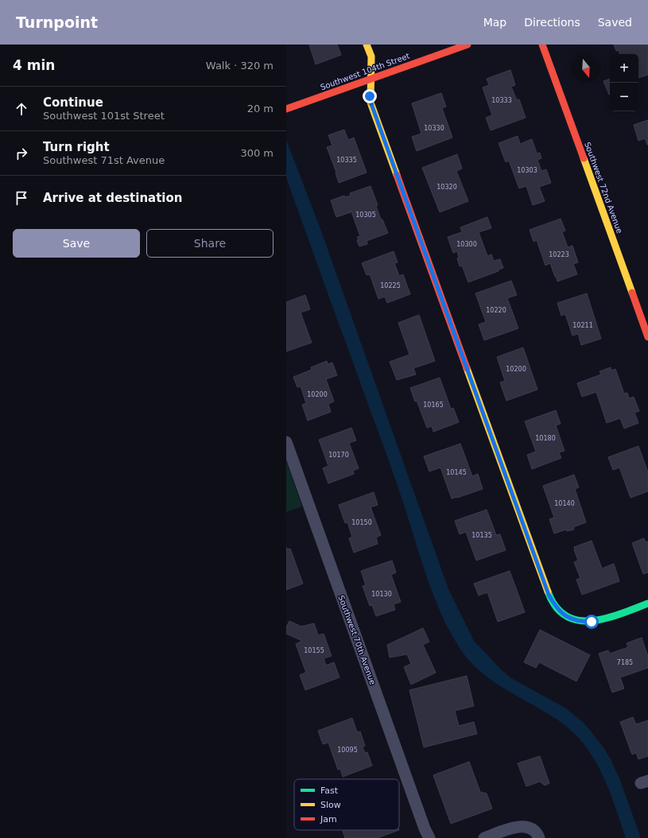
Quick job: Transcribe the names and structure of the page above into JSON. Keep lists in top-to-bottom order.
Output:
{
  "streets": {
    "street": ["Southwest 104th Street", "Southwest 72nd Avenue", "Southwest 70th Avenue"]
  },
  "house_numbers": [
    "10333",
    "10330",
    "10335",
    "10303",
    "10320",
    "10305",
    "10300",
    "10223",
    "10225",
    "10220",
    "10211",
    "10200",
    "10200",
    "10165",
    "10180",
    "10170",
    "10145",
    "10140",
    "10150",
    "10135",
    "10130",
    "10155",
    "7185",
    "10095"
  ],
  "legend": ["Fast", "Slow", "Jam"],
  "north": "bottom",
  "page": {
    "header": "Turnpoint",
    "nav": ["Map", "Directions", "Saved"],
    "heading": ["4 min", "Walk · 320 m"],
    "map_buttons": ["+", "−"],
    "list": [
      ["Continue", "Southwest 101st Street", "20 m"],
      ["Turn right", "Southwest 71st Avenue", "300 m"],
      "Arrive at destination"
    ],
    "buttons": ["Save", "Share"]
  }
}
